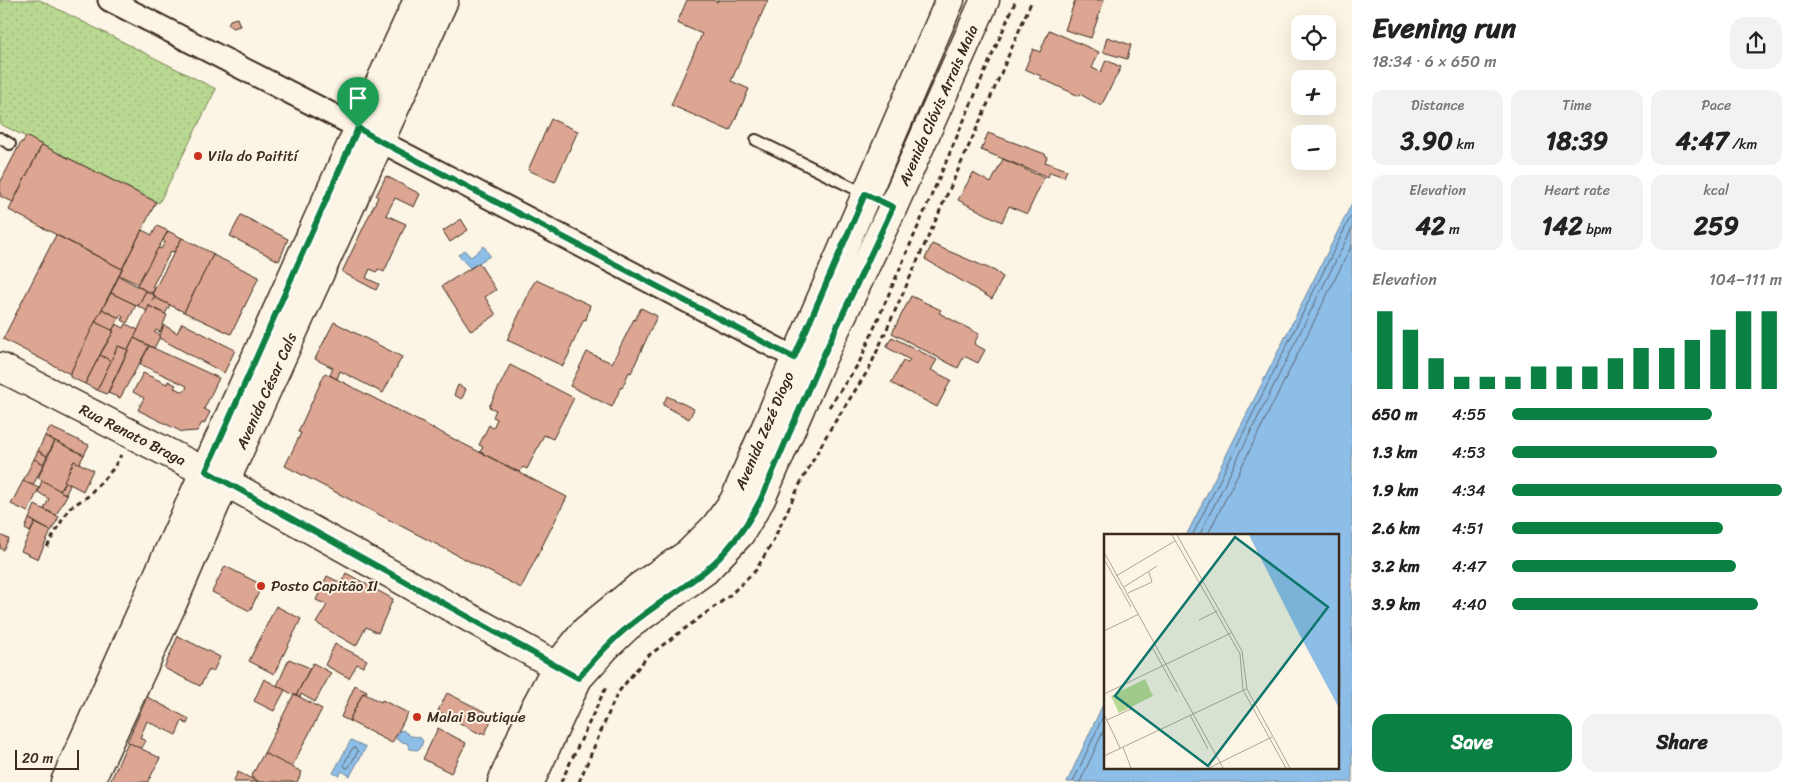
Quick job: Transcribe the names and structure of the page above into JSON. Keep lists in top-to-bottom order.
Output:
{
  "streets": {
    "main road": [
      "Avenida Clóvis Arrais Maia",
      "Avenida César Cals",
      "Avenida Zezé Diogo",
      "Rua Renato Braga"
    ]
  },
  "crossings": [
    ["Avenida Clóvis Arrais Maia", "Avenida Zezé Diogo"],
    ["Avenida César Cals", "Rua Renato Braga"],
    ["Avenida Zezé Diogo", "Rua Renato Braga"]
  ],
  "places": ["Vila do Paitití", "Posto Capitão II", "Malai Boutique"],
  "scale_bar": "20 m",
  "page": {
    "heading": ["Evening run", "18:34 · 6 × 650 m"],
    "map_buttons": ["+", "−"],
    "stats": [
      ["Distance", "3.90 km"],
      ["Time", "18:39"],
      ["Pace", "4:47 /km"],
      ["Elevation", "42 m"],
      ["Heart rate", "142 bpm"],
      ["kcal", "259"]
    ],
    "chart": ["Elevation", "104–111 m"],
    "list": [
      {
        "name": "650 m",
        "note": "4:55"
      },
      {
        "name": "1.3 km",
        "note": "4:53"
      },
      {
        "name": "1.9 km",
        "note": "4:34"
      },
      {
        "name": "2.6 km",
        "note": "4:51"
      },
      {
        "name": "3.2 km",
        "note": "4:47"
      },
      {
        "name": "3.9 km",
        "note": "4:40"
      }
    ],
    "buttons": ["Save", "Share"],
    "scale": "20 m"
  }
}
